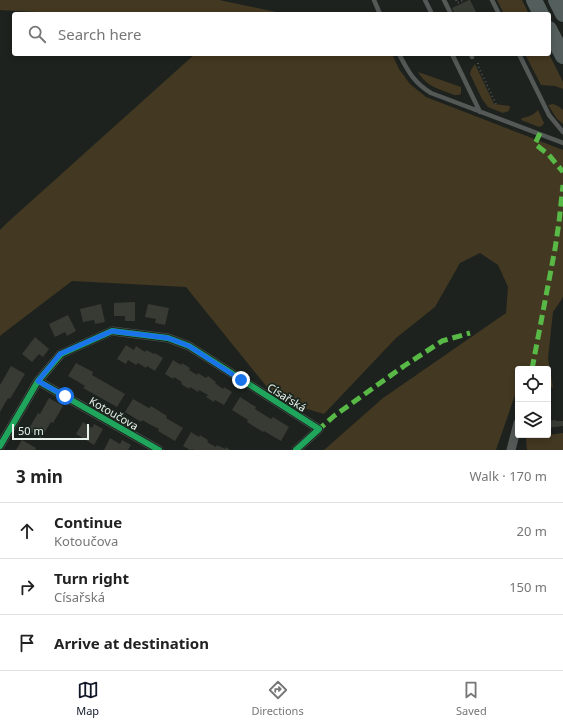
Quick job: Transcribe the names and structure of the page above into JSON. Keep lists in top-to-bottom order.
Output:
{
  "streets": {
    "street": ["Císařská", "Kotoučova"]
  },
  "crossings": [
    ["Císařská", "Kotoučova"]
  ],
  "scale_bar": "50 m",
  "page": {
    "search": "Search here",
    "scale": "50 m",
    "heading": ["3 min", "Walk · 170 m"],
    "list": [
      ["Continue", "Kotoučova", "20 m"],
      ["Turn right", "Císařská", "150 m"],
      "Arrive at destination"
    ],
    "nav": ["Map", "Directions", "Saved"]
  }
}
